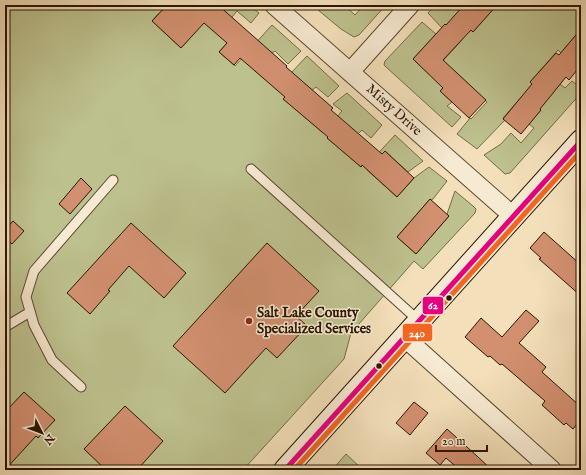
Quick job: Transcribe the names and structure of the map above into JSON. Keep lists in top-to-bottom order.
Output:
{
  "streets": {
    "street": ["Misty Drive"]
  },
  "places": ["Salt Lake County Specialized Services"],
  "lines": ["transit line 62", "transit line 240"],
  "scale_bar": "20 m",
  "north": "bottom right"
}
